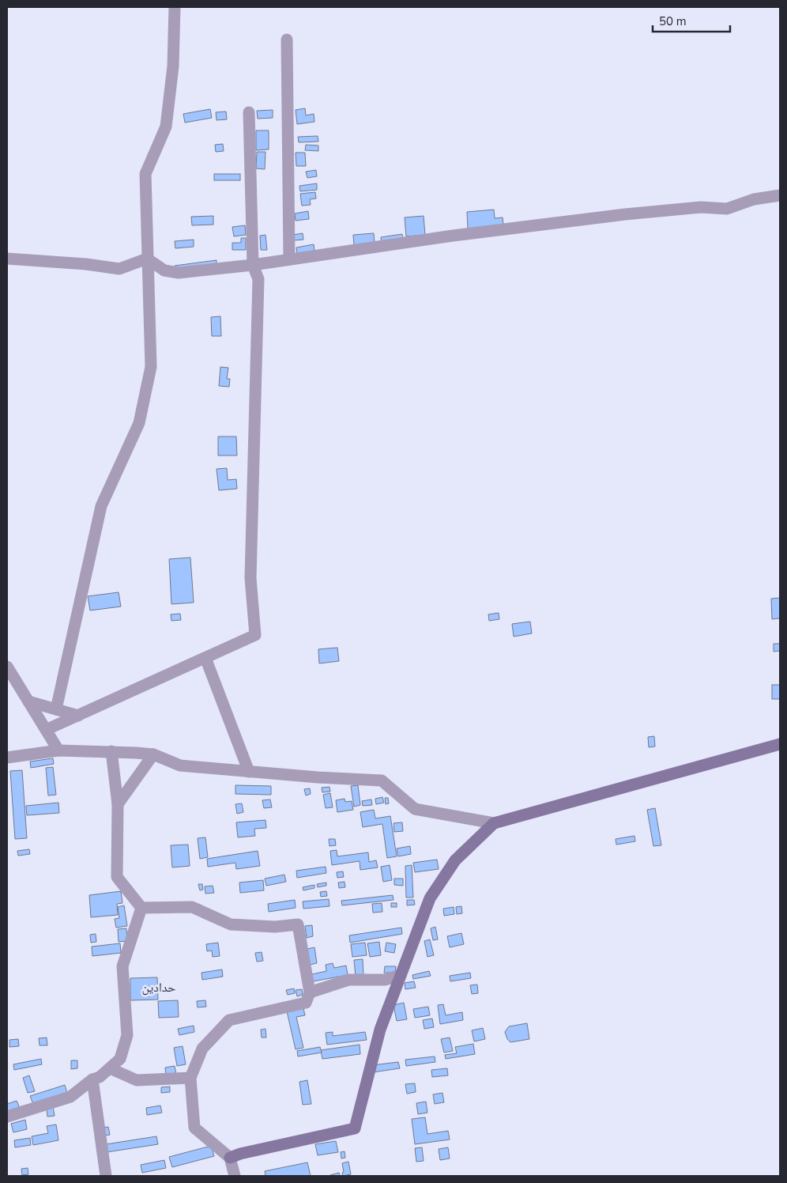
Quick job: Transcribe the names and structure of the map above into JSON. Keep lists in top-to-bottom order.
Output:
{
  "districts": ["حدادين"],
  "scale_bar": "50 m"
}
